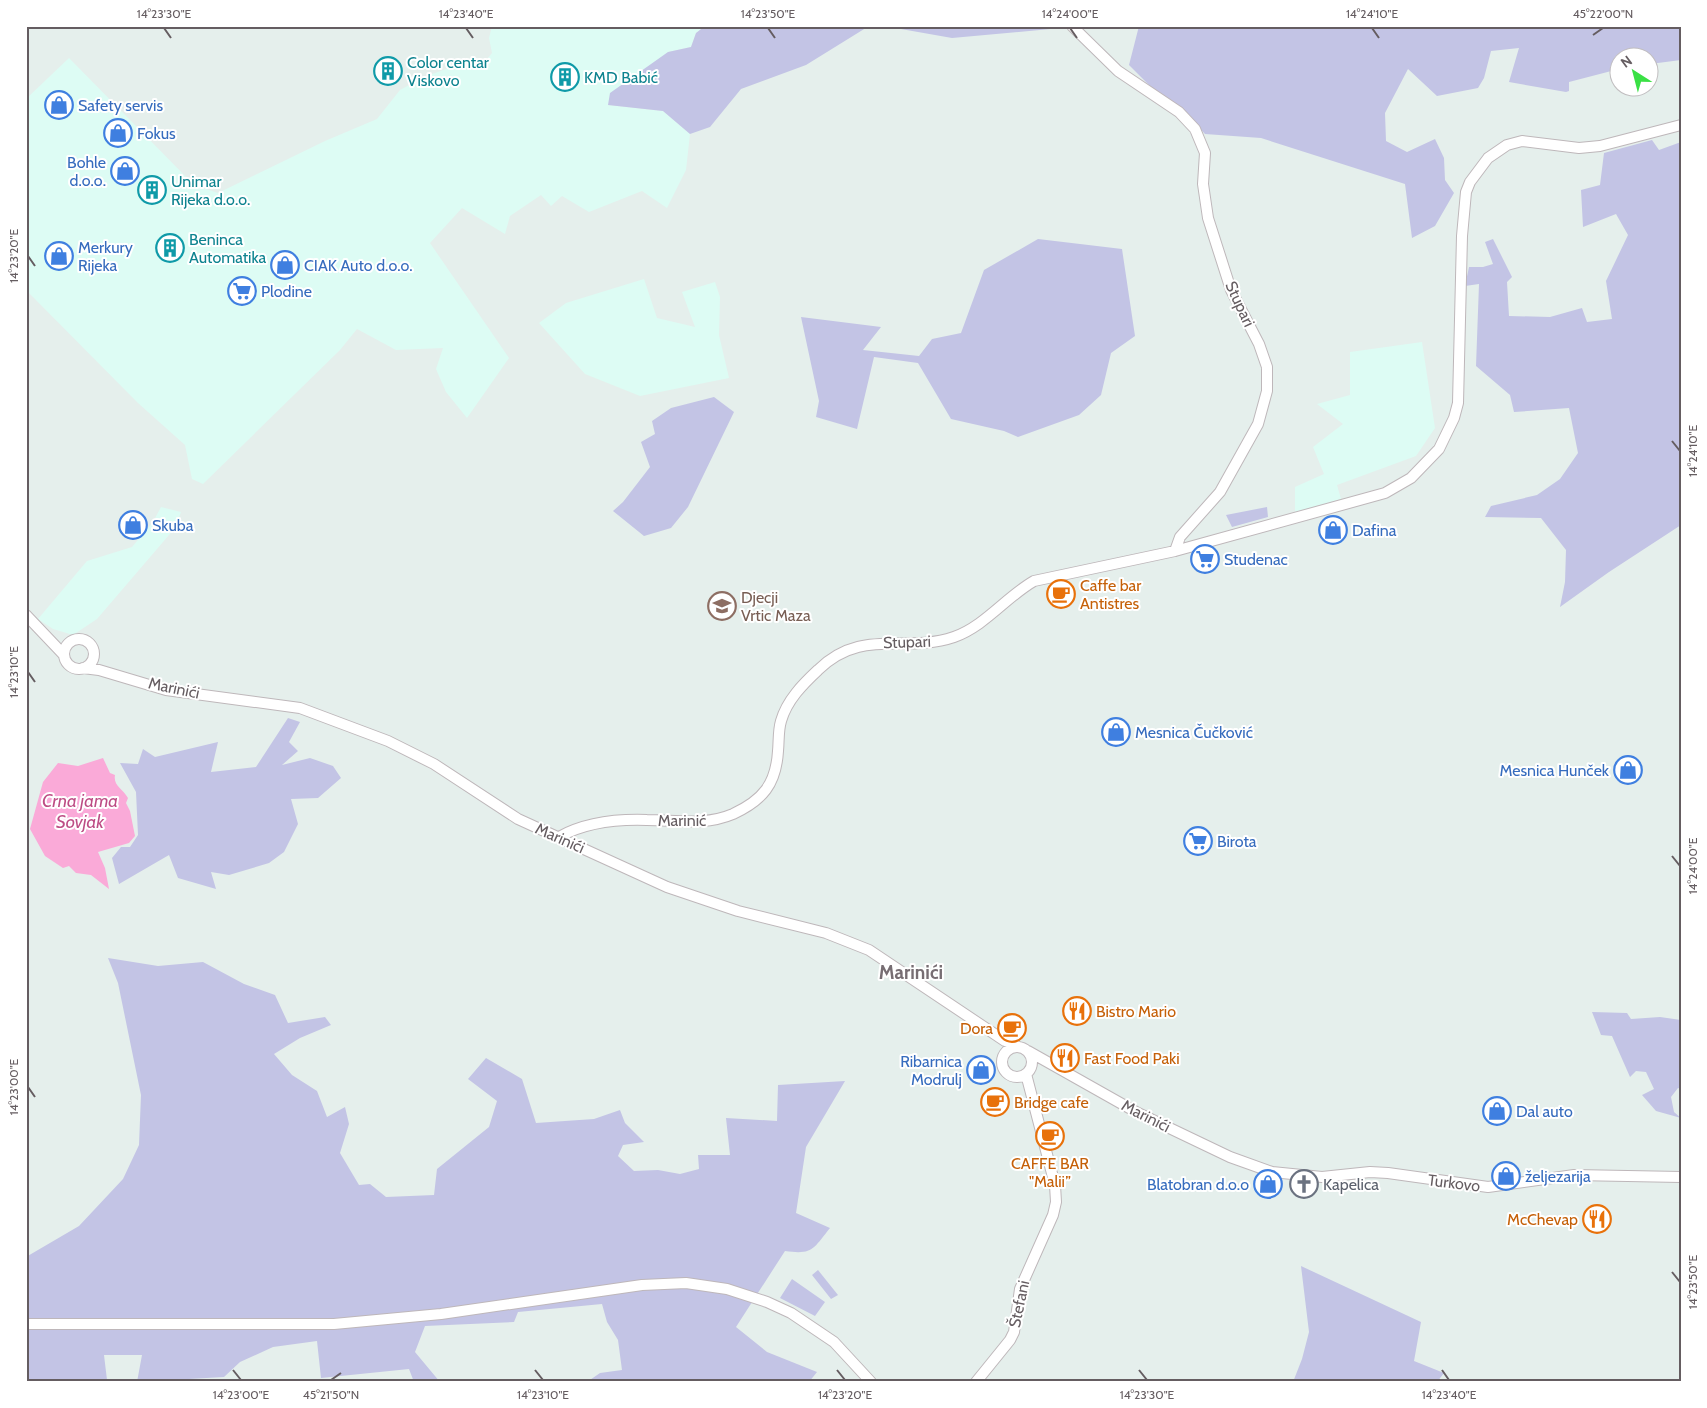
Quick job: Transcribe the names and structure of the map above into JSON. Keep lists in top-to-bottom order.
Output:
{
  "streets": {
    "main road": [
      "Stupari",
      "Marinići",
      "Marinić",
      "Turkovo",
      "Štefani"
    ]
  },
  "crossings": [
    ["Stupari", "Marinić"],
    ["Marinići", "Marinić"],
    ["Marinići", "Turkovo"],
    ["Marinići", "Štefani"]
  ],
  "districts": ["Marinići"],
  "water": ["Crna jama Sovjak"],
  "places": {
    "building": [
      "Color centar Viskovo",
      "KMD Babić",
      "Unimar Rijeka d.o.o.",
      "Beninca Automatika"
    ],
    "shop": [
      "Safety servis",
      "Fokus",
      "Bohle d.o.o.",
      "Merkury Rijeka",
      "CIAK Auto d.o.o.",
      "Skuba",
      "Dafina",
      "Mesnica Čučković",
      "Mesnica Hunček",
      "Ribarnica Modrulj",
      "Dal auto",
      "željezarija",
      "Blatobran d.o.o"
    ],
    "supermarket": ["Plodine", "Studenac", "Birota"],
    "cafe": [
      "Caffe bar Antistres",
      "Dora",
      "Bridge cafe",
      "CAFFE BAR \"Malii”"
    ],
    "school or university": ["Djecji Vrtic Maza"],
    "restaurant": ["Bistro Mario", "Fast Food Paki", "McChevap"],
    "church": ["Kapelica"]
  },
  "north": "top left",
  "coordinates": [
    "14°23'30\"E",
    "14°23'40\"E",
    "14°23'50\"E",
    "14°24'00\"E",
    "14°24'10\"E",
    "45°22'00\"N",
    "14°23'20\"E",
    "14°23'10\"E",
    "14°23'00\"E",
    "45°21'50\"N"
  ]
}
